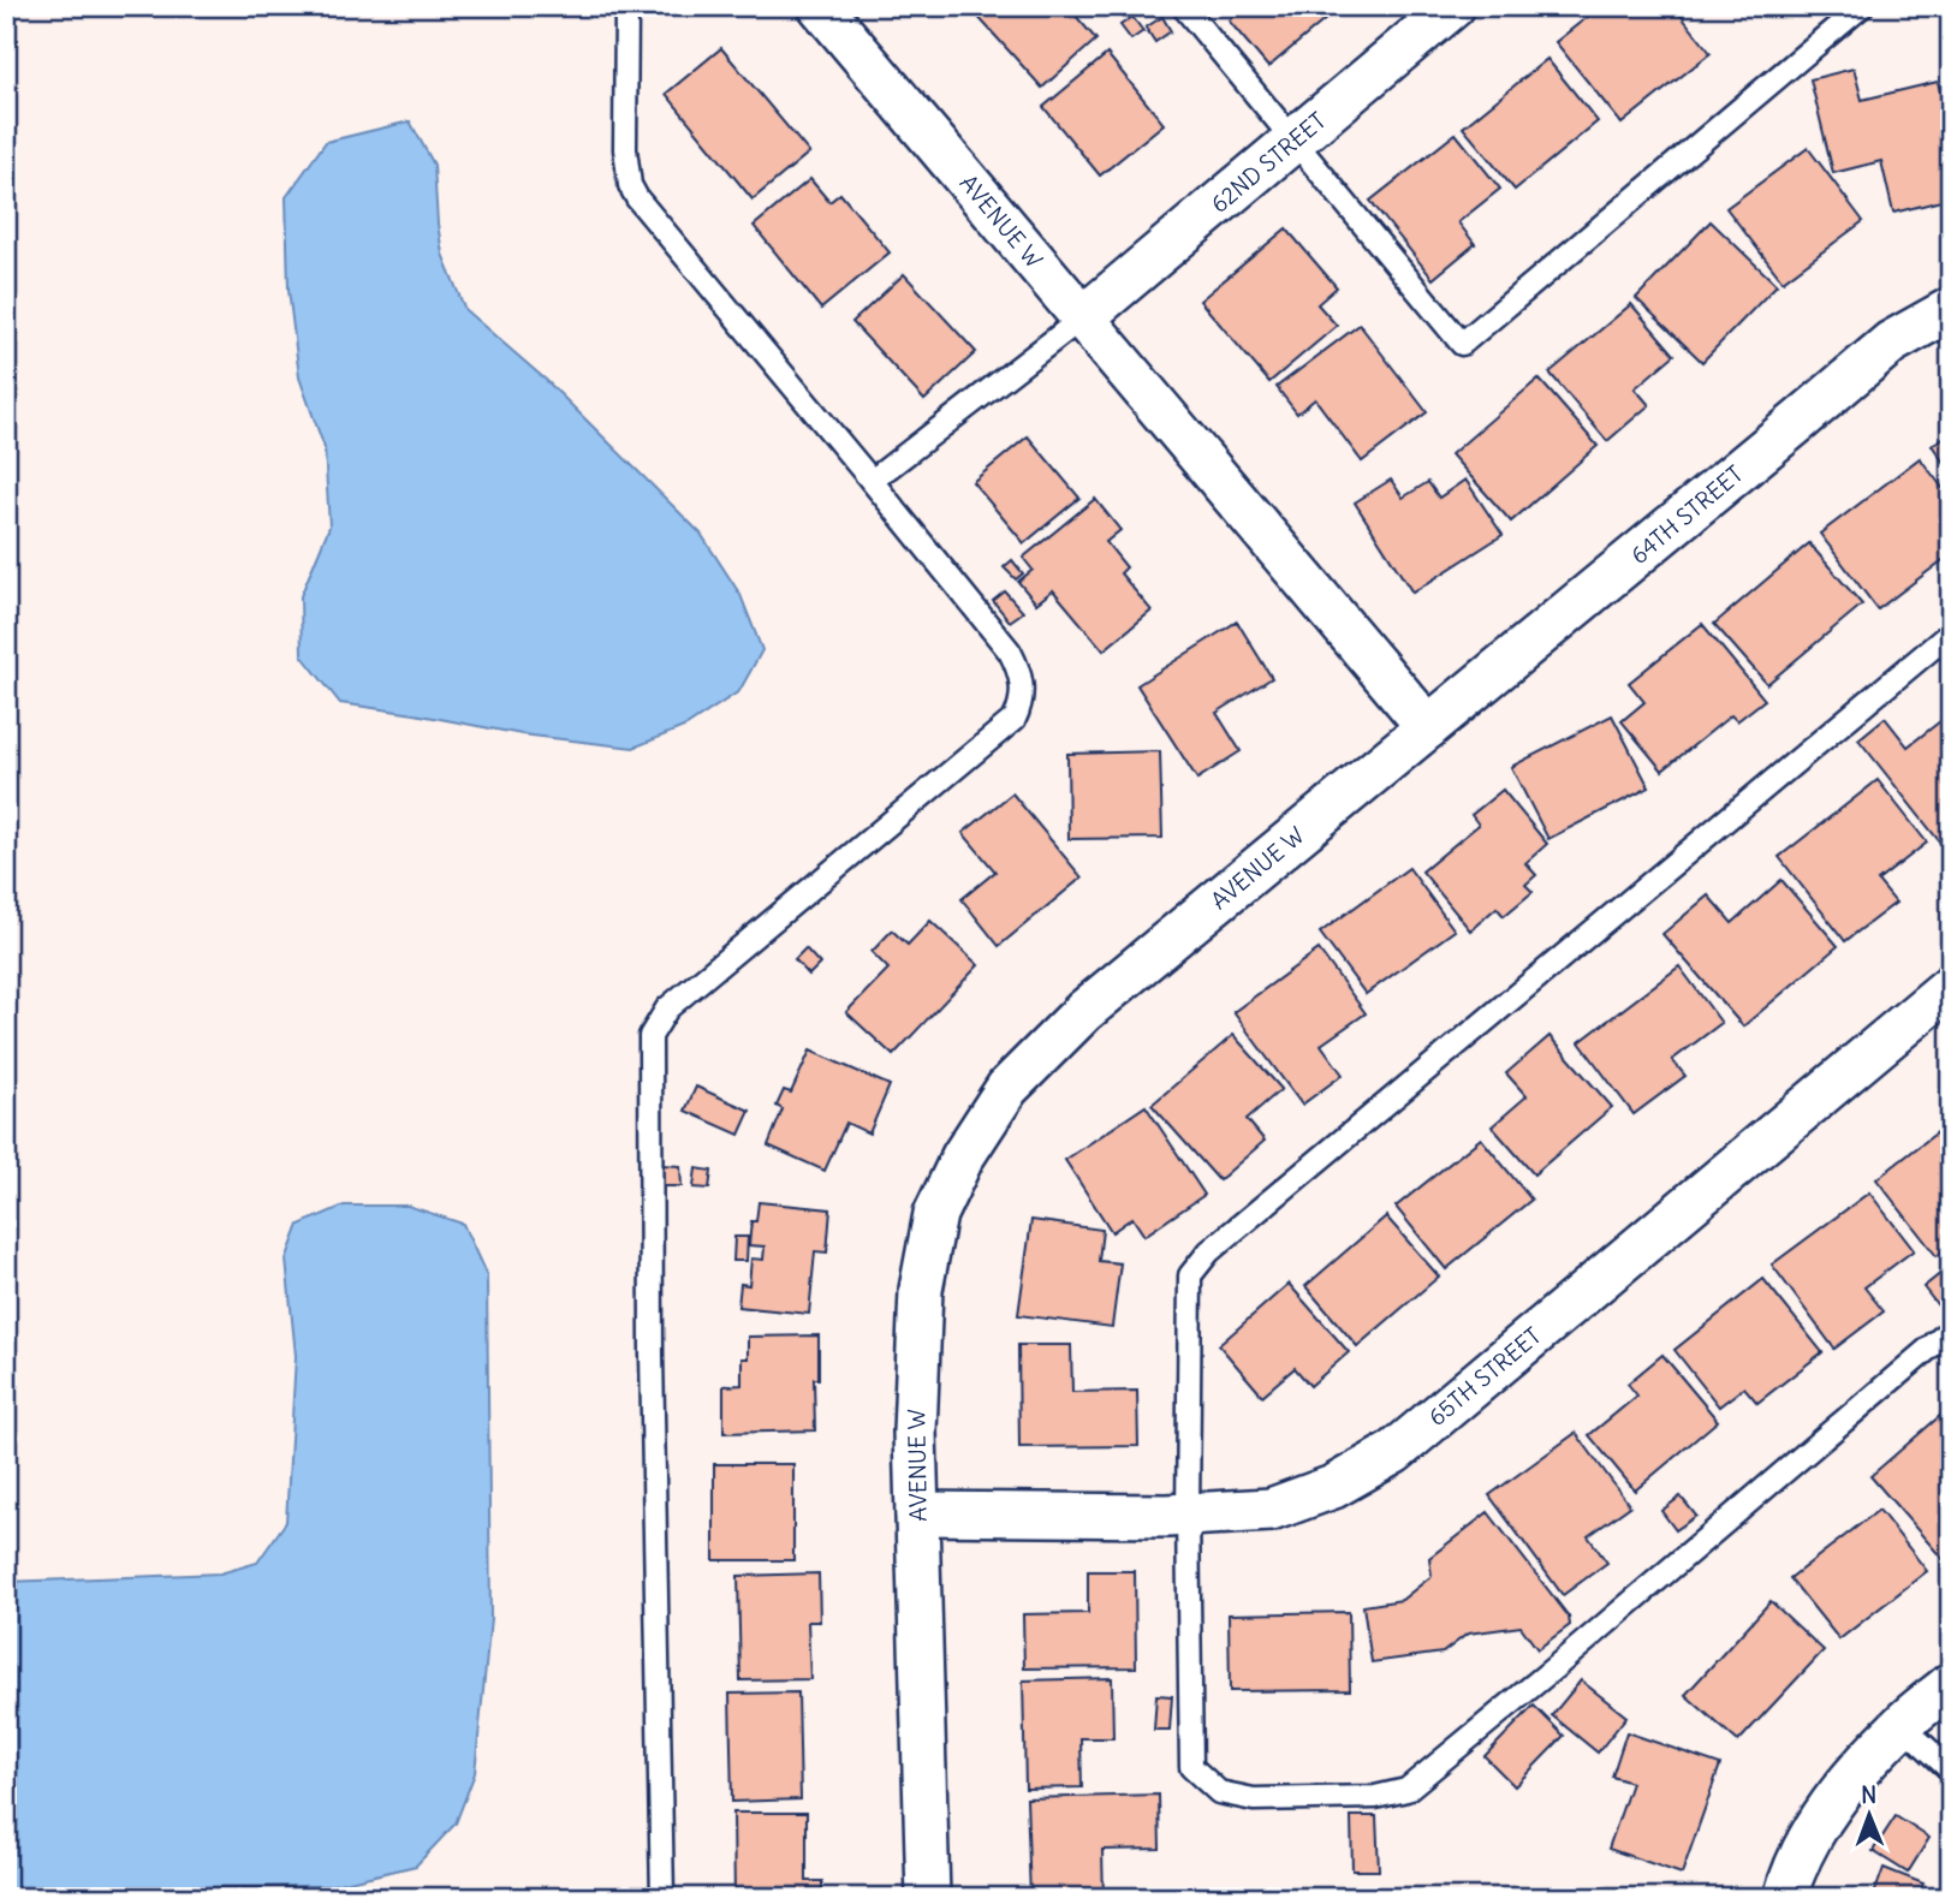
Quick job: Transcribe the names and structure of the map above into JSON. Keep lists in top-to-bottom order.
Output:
{
  "streets": {
    "street": [
      "62ND STREET",
      "AVENUE W",
      "64TH STREET",
      "65TH STREET"
    ]
  },
  "crossings": [
    ["62ND STREET", "AVENUE W"],
    ["AVENUE W", "64TH STREET"],
    ["AVENUE W", "65TH STREET"]
  ],
  "north": "top"
}
